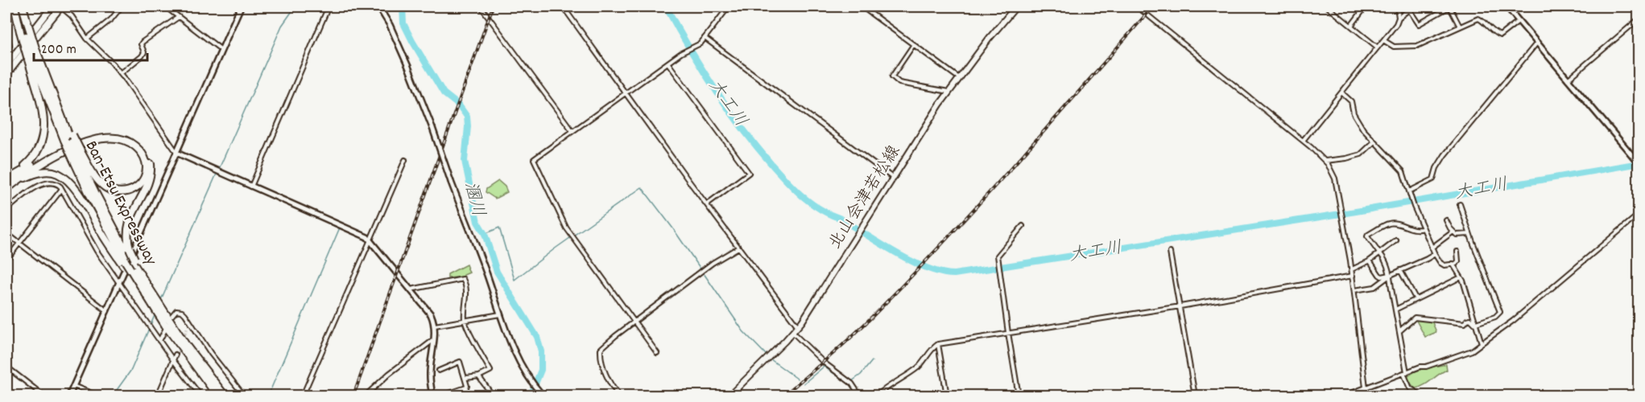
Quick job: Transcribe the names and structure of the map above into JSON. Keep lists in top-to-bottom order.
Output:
{
  "streets": {
    "highway": ["Ban-Etsu Expressway"],
    "main road": ["北山会津若松線"]
  },
  "water": ["大工川", "溷川"],
  "scale_bar": "200 m"
}
